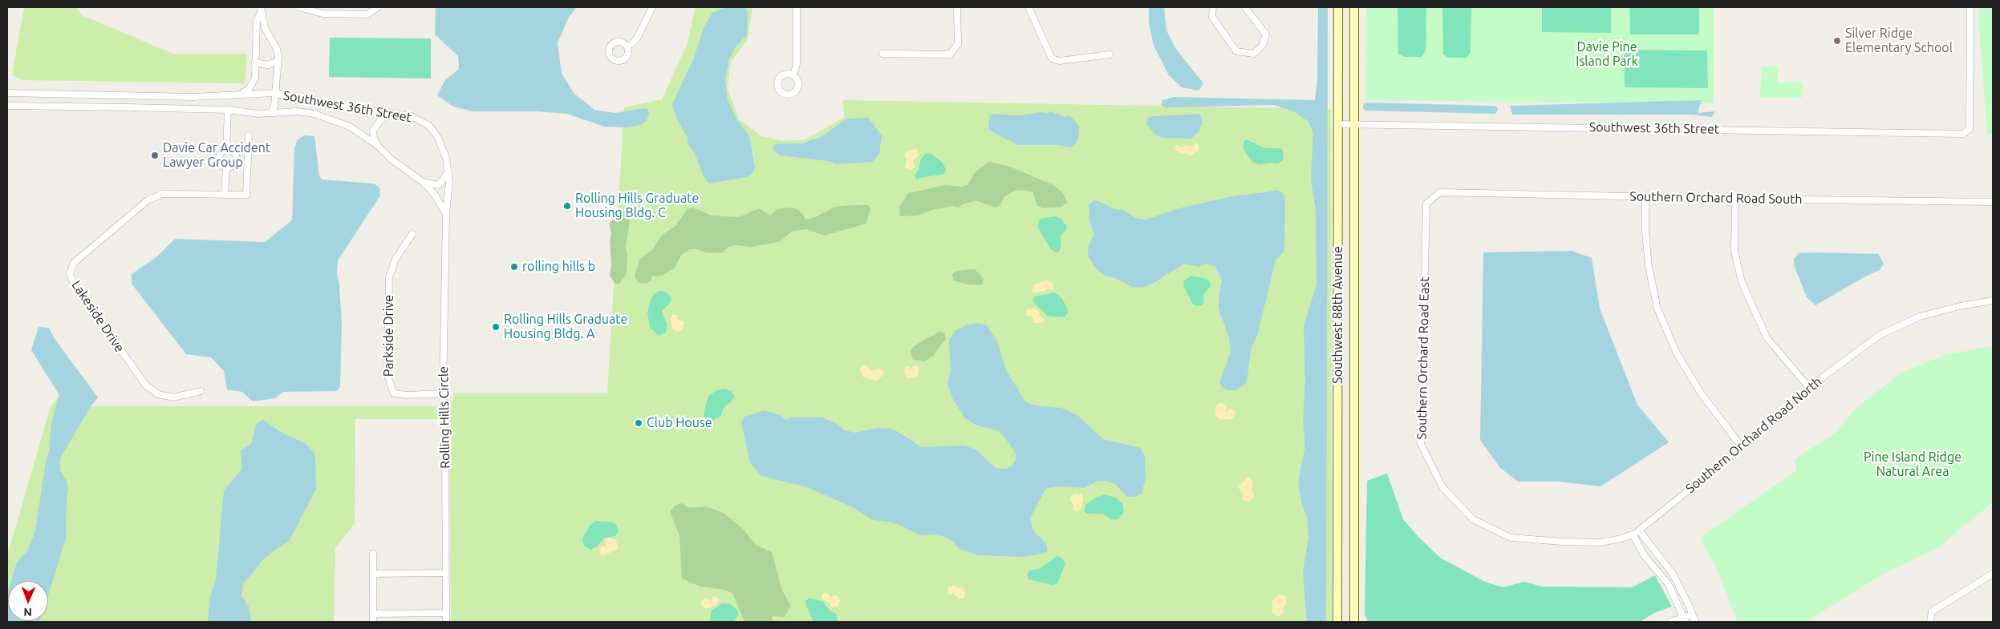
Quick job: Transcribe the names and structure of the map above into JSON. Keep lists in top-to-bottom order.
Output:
{
  "streets": {
    "main road": ["Southwest 88th Avenue"],
    "street": [
      "Southwest 36th Street",
      "Southern Orchard Road South",
      "Lakeside Drive",
      "Parkside Drive",
      "Southern Orchard Road East",
      "Rolling Hills Circle",
      "Southern Orchard Road North"
    ]
  },
  "crossings": [
    ["Southwest 36th Street", "Southwest 88th Avenue"],
    ["Southwest 36th Street", "Rolling Hills Circle"],
    ["Southern Orchard Road South", "Southern Orchard Road East"],
    ["Parkside Drive", "Rolling Hills Circle"],
    ["Southern Orchard Road East", "Southern Orchard Road North"]
  ],
  "parks": ["Davie Pine Island Park", "Pine Island Ridge Natural Area"],
  "places": [
    "Silver Ridge Elementary School",
    "Davie Car Accident Lawyer Group",
    "Rolling Hills Graduate Housing Bldg. C",
    "rolling hills b",
    "Rolling Hills Graduate Housing Bldg. A",
    "Club House"
  ],
  "north": "bottom"
}
